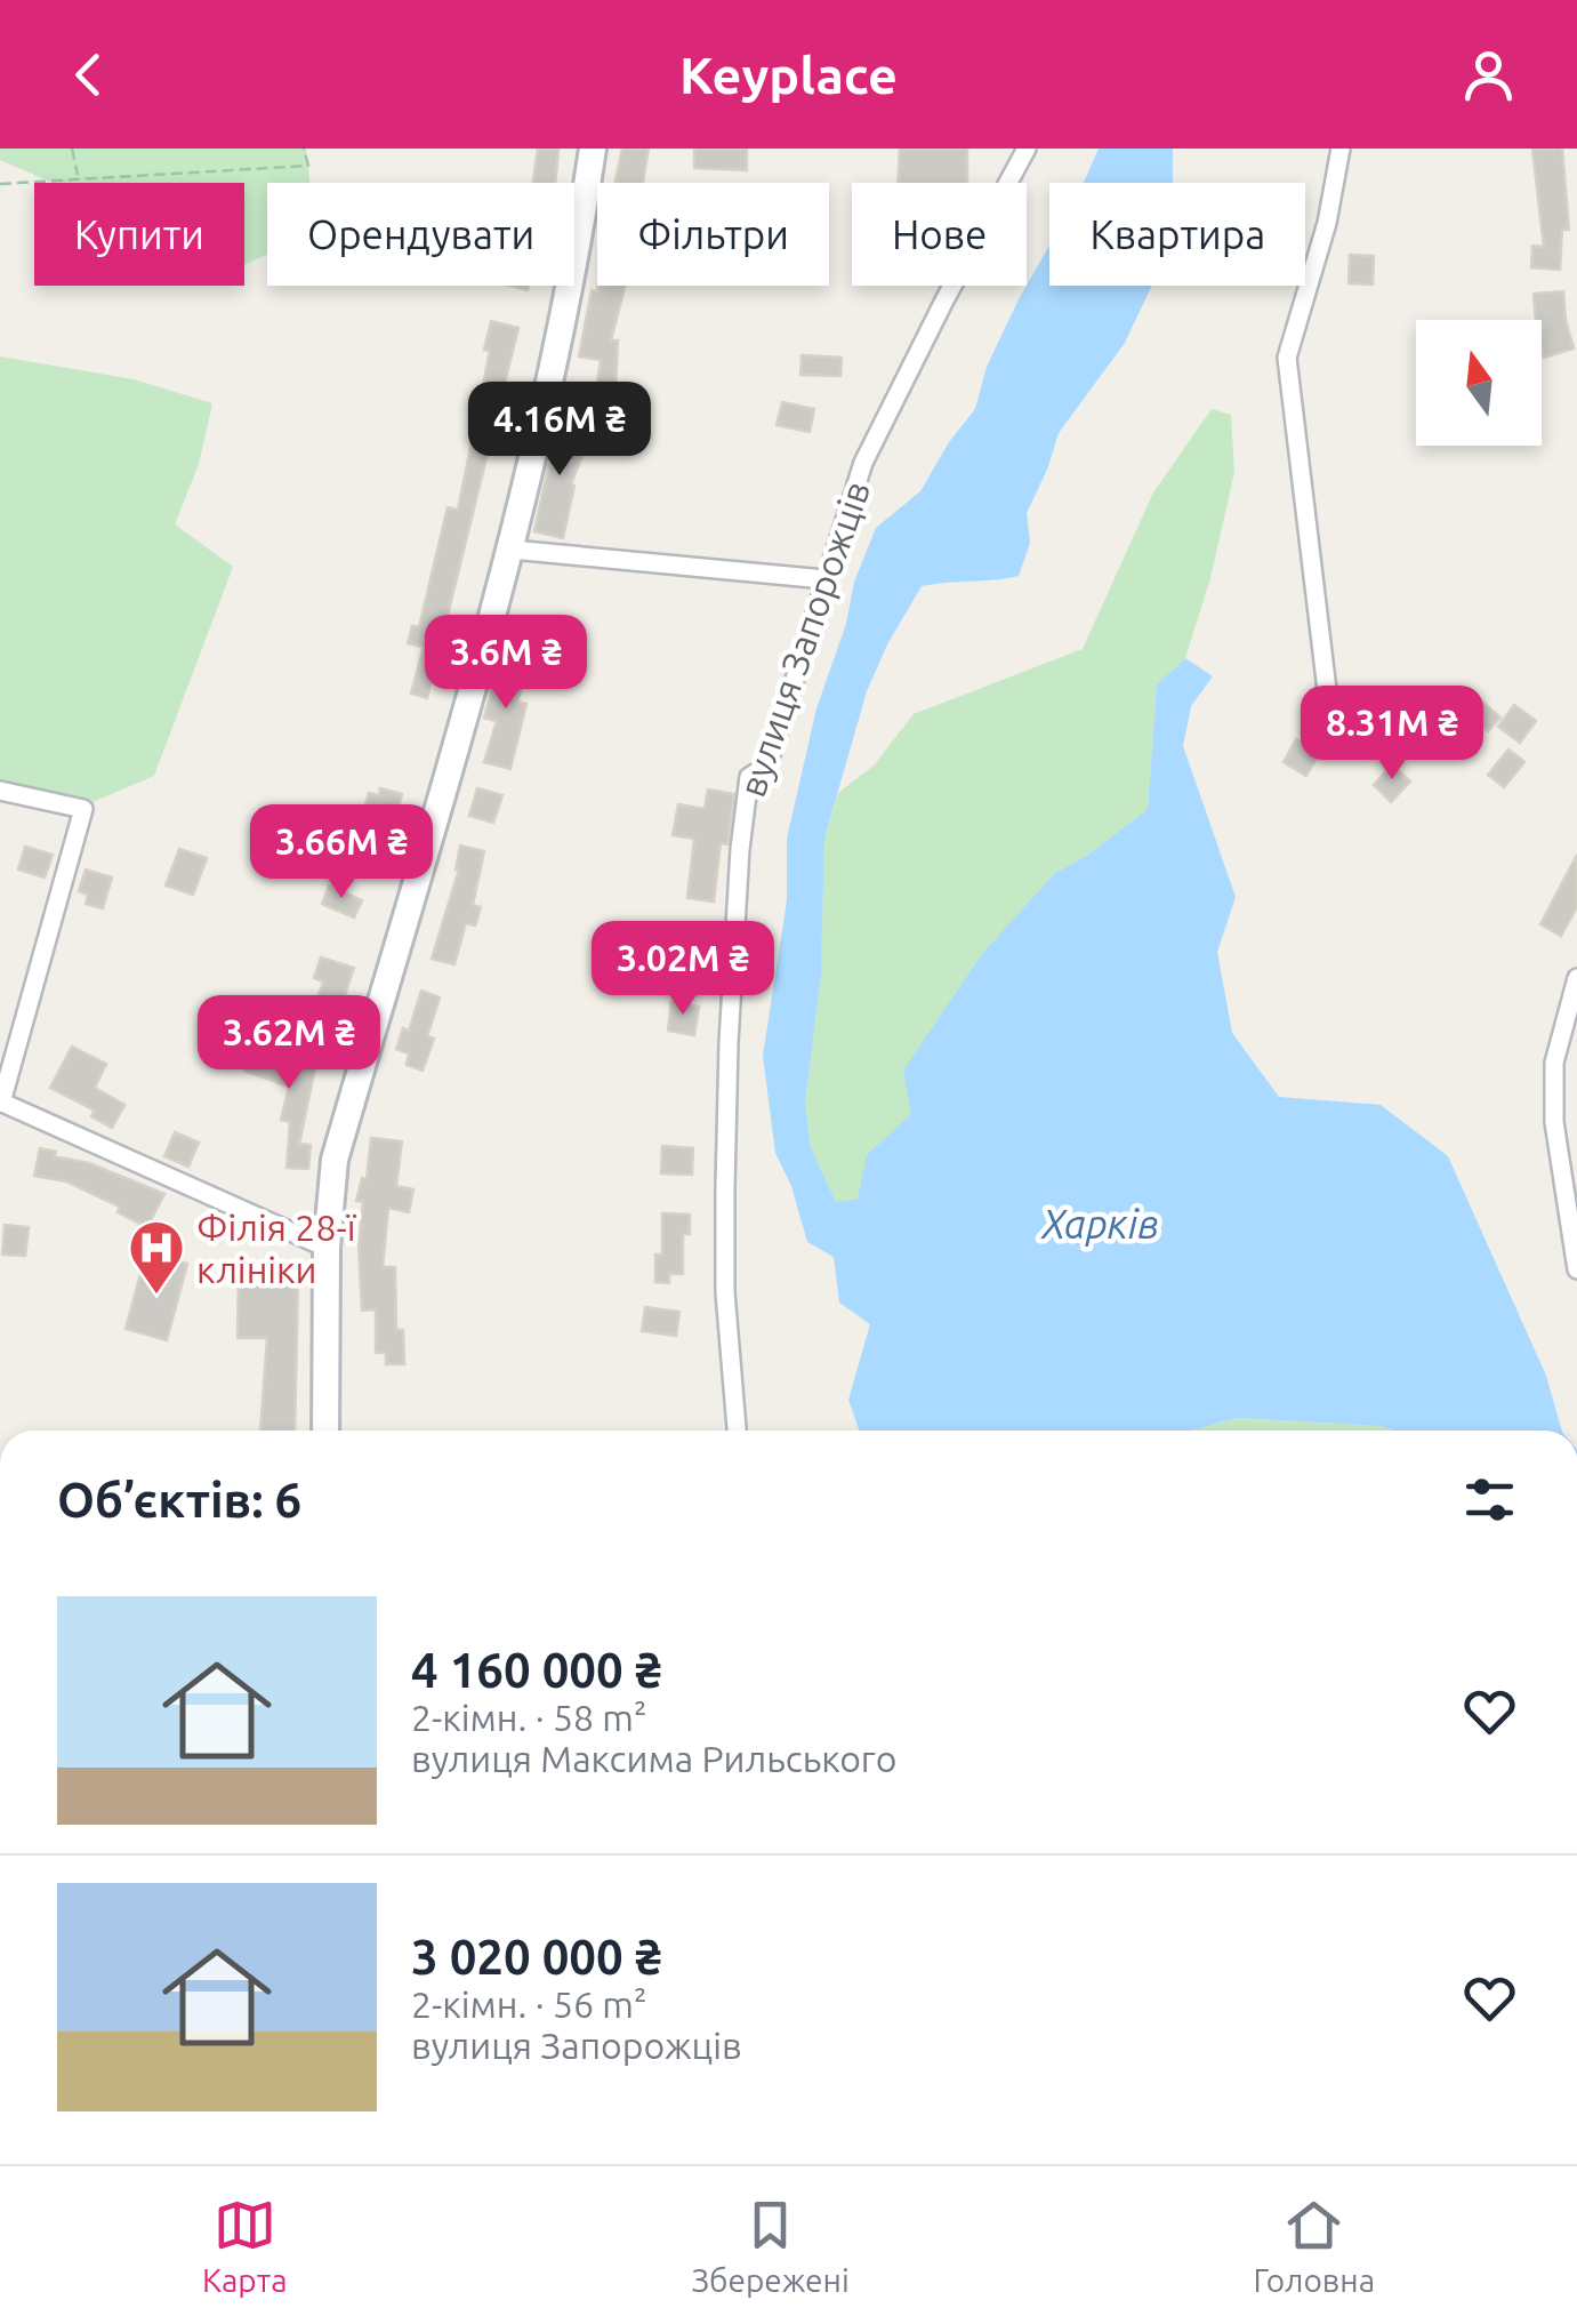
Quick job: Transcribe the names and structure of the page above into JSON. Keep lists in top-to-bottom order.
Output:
{
  "streets": {
    "street": ["вулиця Запорожців"]
  },
  "water": ["Харків"],
  "places": {
    "hospital": ["Філія 28-ї клініки"]
  },
  "north": "top",
  "page": {
    "header": "Keyplace",
    "chip": [
      "Купити",
      "Орендувати",
      "Фільтри",
      "Нове",
      "Квартира"
    ],
    "price": [
      "4.16M ₴",
      "3.6M ₴",
      "8.31M ₴",
      "3.66M ₴",
      "3.02M ₴",
      "3.62M ₴"
    ],
    "heading": "Об’єктів: 6",
    "list": [
      {
        "name": "4 160 000 ₴",
        "note": "2-кімн. · 58 m² · вулиця Максима Рильського"
      },
      {
        "name": "3 020 000 ₴",
        "note": "2-кімн. · 56 m² · вулиця Запорожців"
      }
    ],
    "tabs": ["Карта", "Збережені", "Головна"]
  }
}
